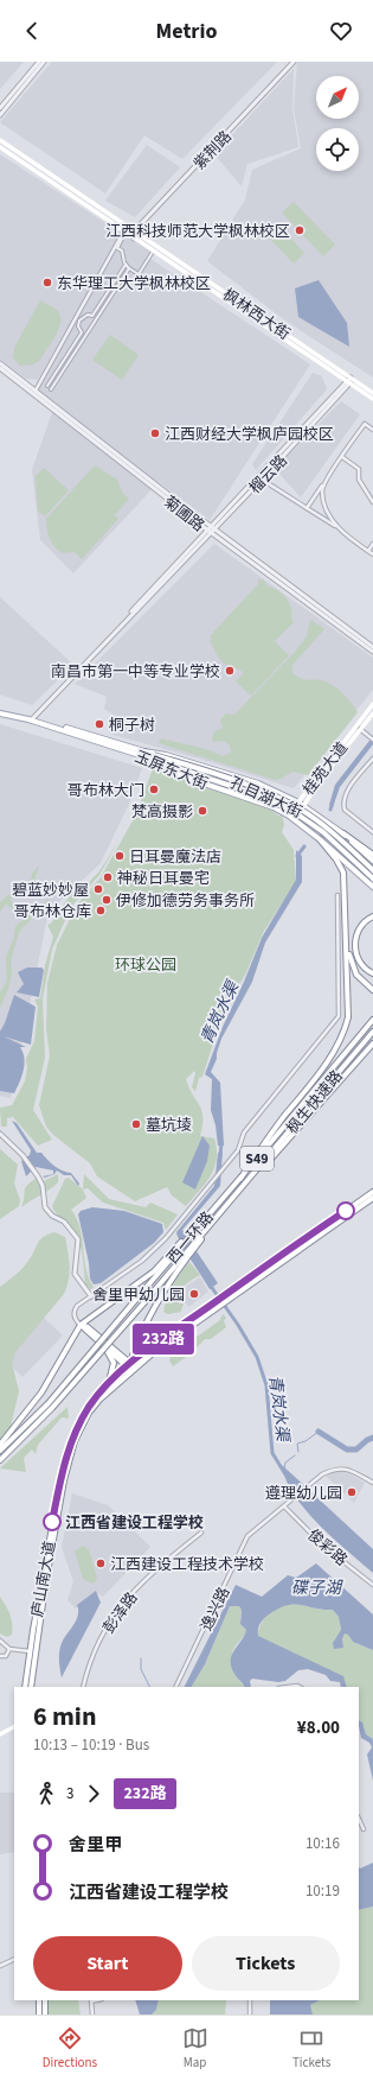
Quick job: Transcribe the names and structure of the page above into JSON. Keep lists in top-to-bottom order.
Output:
{
  "streets": {
    "main road": [
      "枫林西大街",
      "桂苑大道",
      "玉屏东大街",
      "孔目湖大街",
      "枫生快速路",
      "S49",
      "西一环路",
      "庐山南大道"
    ],
    "street": [
      "紫荆路",
      "榴云路",
      "菊圃路",
      "俊彩路",
      "逸兴路",
      "彭泽路"
    ]
  },
  "crossings": [
    ["紫荆路", "枫林西大街"],
    ["枫林西大街", "榴云路"],
    ["榴云路", "菊圃路"],
    ["榴云路", "玉屏东大街"],
    ["桂苑大道", "玉屏东大街"],
    ["玉屏东大街", "孔目湖大街"],
    ["枫生快速路", "西一环路"],
    ["俊彩路", "逸兴路"]
  ],
  "water": ["青岚水渠", "碟子湖"],
  "parks": ["环球公园"],
  "places": [
    "江西科技师范大学枫林校区",
    "东华理工大学枫林校区",
    "江西财经大学枫庐园校区",
    "南昌市第一中等专业学校",
    "桐子树",
    "哥布林大门",
    "梵高摄影",
    "日耳曼魔法店",
    "神秘日耳曼宅",
    "碧蓝妙妙屋",
    "伊修加德劳务事务所",
    "哥布林仓库",
    "墓坑堎",
    "舍里甲幼儿园",
    "遵理幼儿园",
    "江西省建设工程学校",
    "江西建设工程技术学校"
  ],
  "lines": ["bus line 232路"],
  "north": "top right",
  "page": {
    "header": "Metrio",
    "on_map": "232路",
    "heading": ["6 min", "10:13 – 10:19 · Bus", "¥8.00"],
    "legs": ["3", "232路"],
    "list": [
      {
        "name": "舍里甲",
        "value": "10:16"
      },
      {
        "name": "江西省建设工程学校",
        "value": "10:19"
      }
    ],
    "buttons": ["Start", "Tickets"],
    "tabs": ["Directions", "Map", "Tickets"]
  }
}
